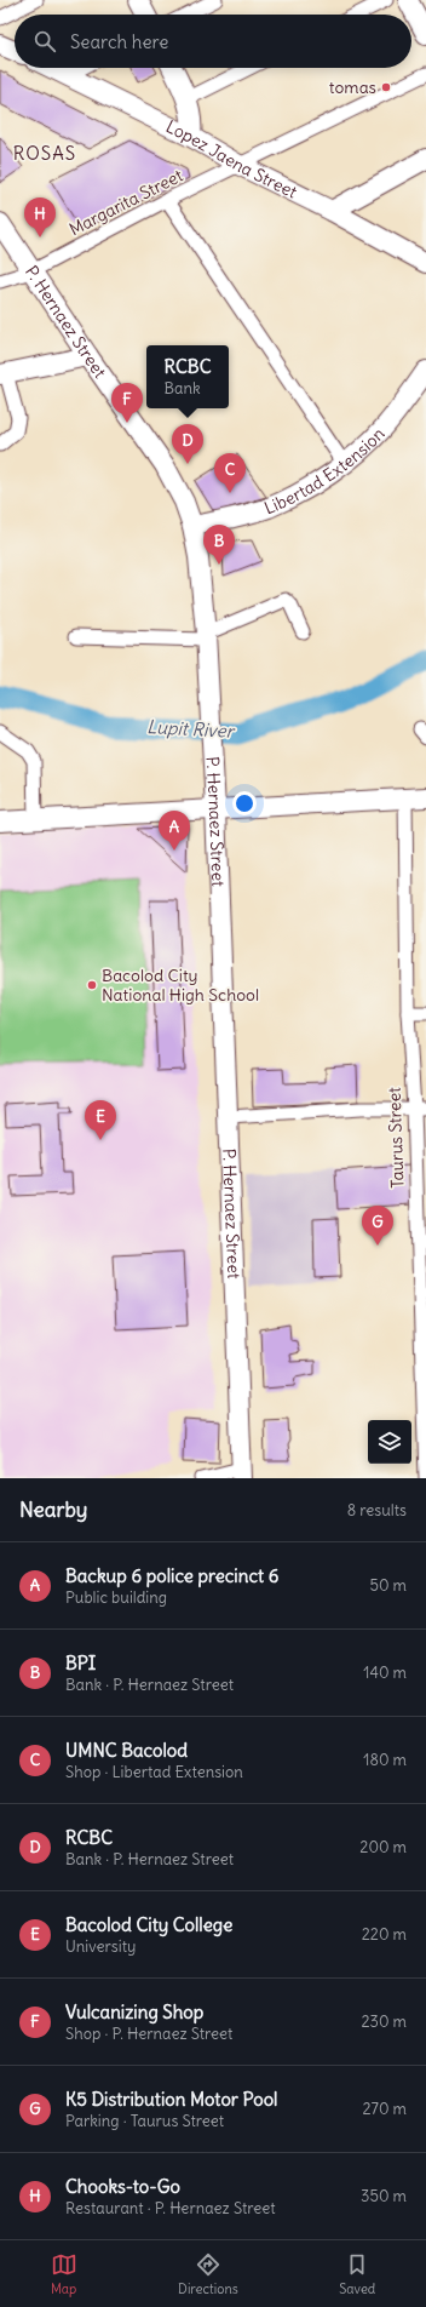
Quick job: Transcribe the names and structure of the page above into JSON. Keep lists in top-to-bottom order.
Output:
{
  "streets": {
    "main road": ["Lopez Jaena Street", "P. Hernaez Street", "Libertad Extension"],
    "street": ["Margarita Street", "Taurus Street"]
  },
  "crossings": [
    ["Lopez Jaena Street", "Margarita Street"],
    ["Margarita Street", "P. Hernaez Street"],
    ["P. Hernaez Street", "Libertad Extension"]
  ],
  "districts": ["ROSAS"],
  "water": ["Lupit River"],
  "places": ["tomas", "Bacolod City National High School"],
  "page": {
    "search": "Search here",
    "pins": [
      "H",
      "F",
      "D",
      "C",
      "B",
      "A",
      "E",
      "G"
    ],
    "popup": ["RCBC", "Bank"],
    "heading": ["Nearby", "8 results"],
    "list": [
      {
        "mark": "A",
        "name": "Backup 6 police precinct 6",
        "note": "Public building",
        "value": "50 m"
      },
      {
        "mark": "B",
        "name": "BPI",
        "note": "Bank · P. Hernaez Street",
        "value": "140 m"
      },
      {
        "mark": "C",
        "name": "UMNC Bacolod",
        "note": "Shop · Libertad Extension",
        "value": "180 m"
      },
      {
        "mark": "D",
        "name": "RCBC",
        "note": "Bank · P. Hernaez Street",
        "value": "200 m"
      },
      {
        "mark": "E",
        "name": "Bacolod City College",
        "note": "University",
        "value": "220 m"
      },
      {
        "mark": "F",
        "name": "Vulcanizing Shop",
        "note": "Shop · P. Hernaez Street",
        "value": "230 m"
      },
      {
        "mark": "G",
        "name": "K5 Distribution Motor Pool",
        "note": "Parking · Taurus Street",
        "value": "270 m"
      },
      {
        "mark": "H",
        "name": "Chooks-to-Go",
        "note": "Restaurant · P. Hernaez Street",
        "value": "350 m"
      }
    ],
    "nav": ["Map", "Directions", "Saved"]
  }
}
